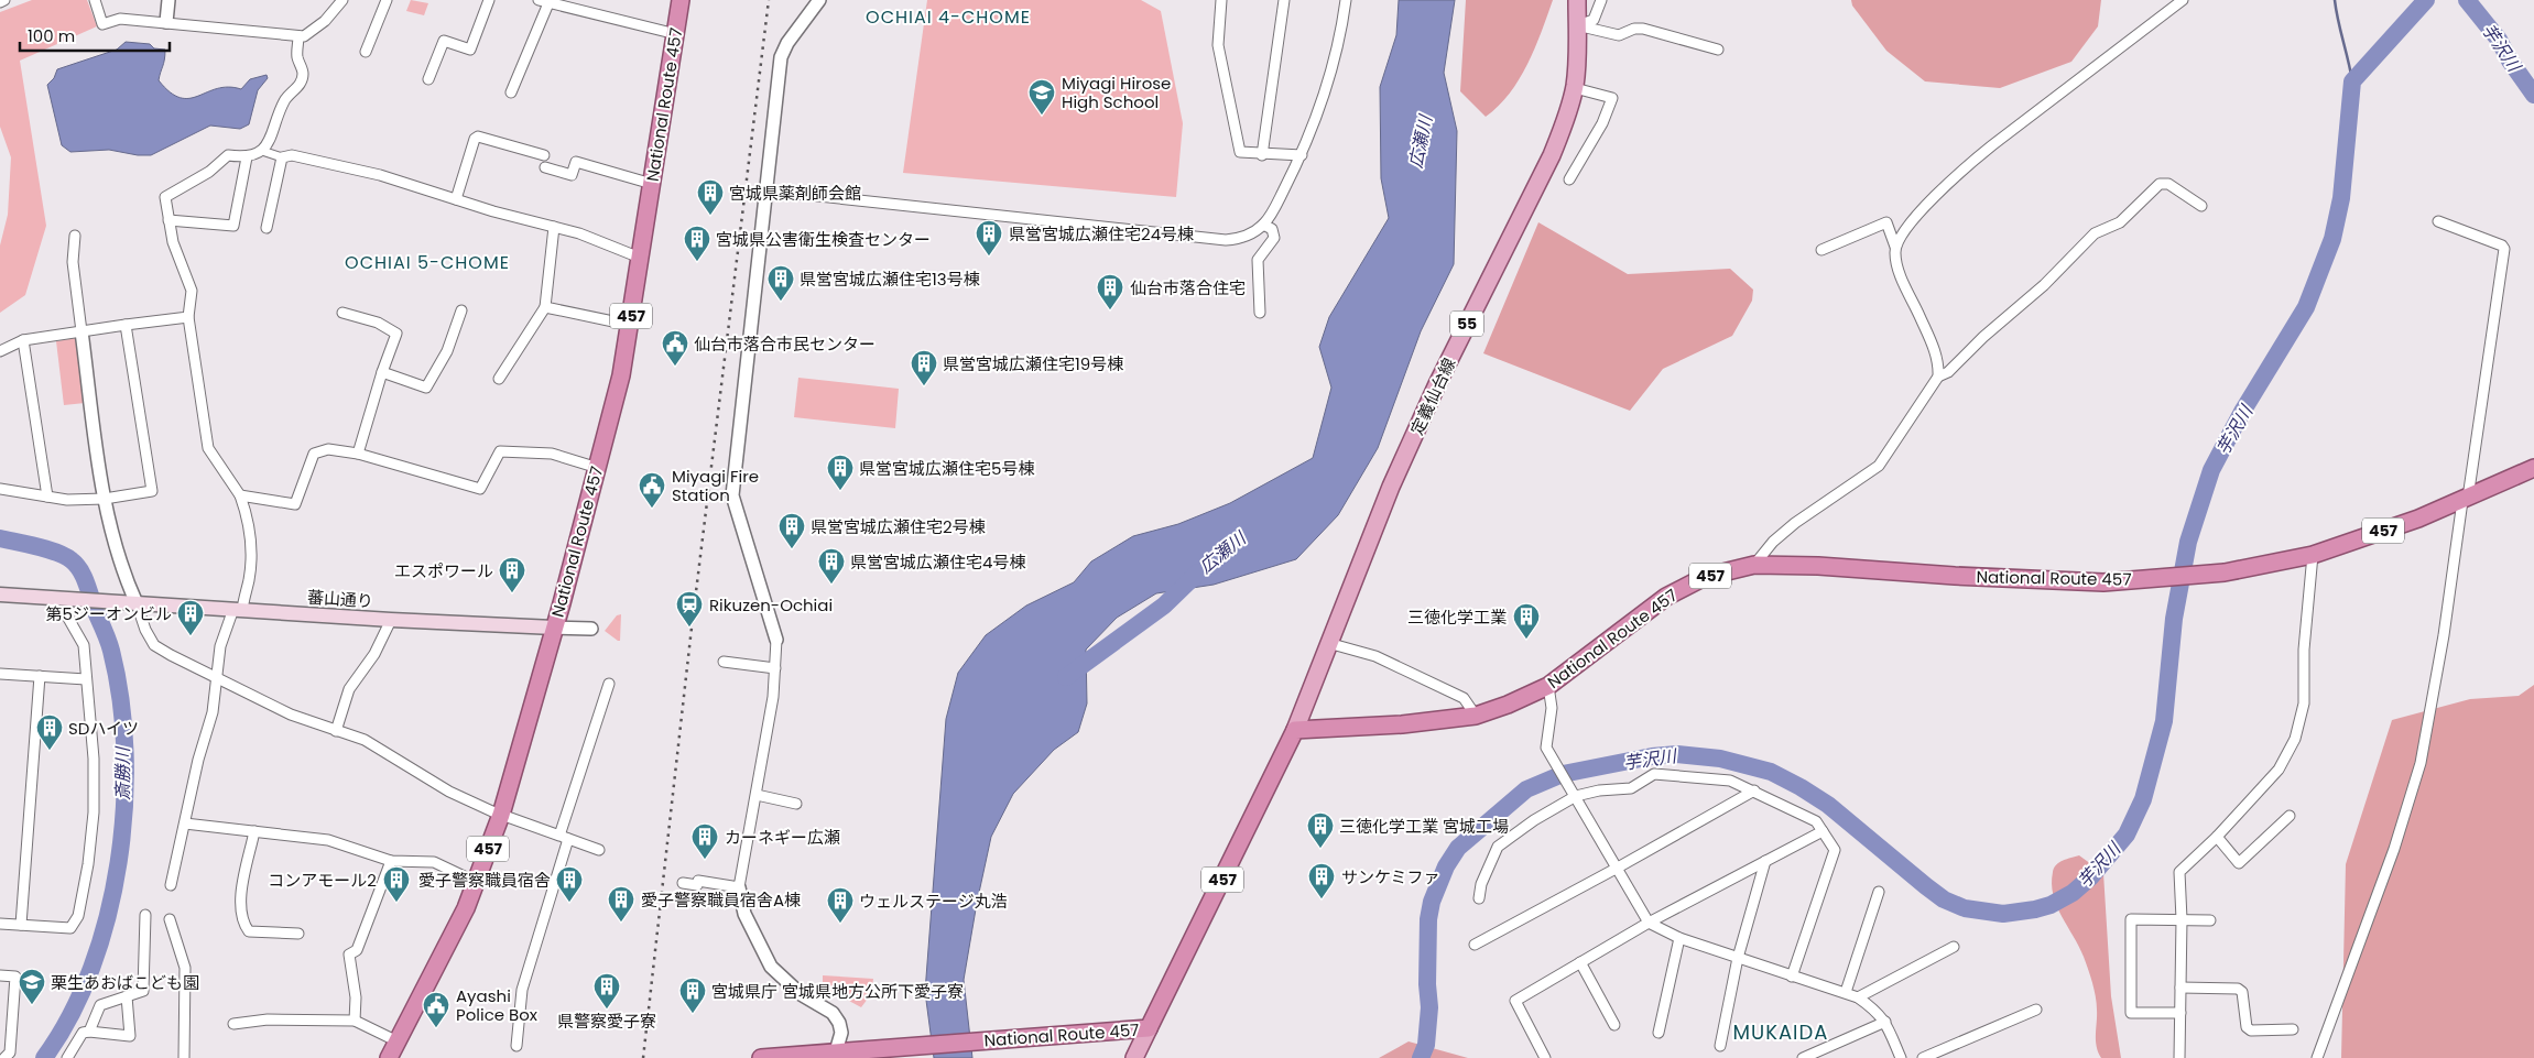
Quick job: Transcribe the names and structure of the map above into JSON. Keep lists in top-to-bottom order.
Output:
{
  "streets": {
    "highway": ["National Route 457", "457"],
    "main road": ["55", "定義仙台線", "蕃山通り"]
  },
  "crossings": [
    ["National Route 457", "定義仙台線"],
    ["National Route 457", "蕃山通り"]
  ],
  "districts": ["OCHIAI 4-CHOME", "OCHIAI 5-CHOME", "MUKAIDA"],
  "water": ["芋沢川", "広瀬川", "斎勝川"],
  "places": {
    "school or university": ["Miyagi Hirose High School", "栗生あおばこども園"],
    "building": [
      "宮城県薬剤師会館",
      "県営宮城広瀬住宅24号棟",
      "宮城県公害衛生検査センター",
      "県営宮城広瀬住宅13号棟",
      "仙台市落合住宅",
      "県営宮城広瀬住宅19号棟",
      "県営宮城広瀬住宅5号棟",
      "県営宮城広瀬住宅2号棟",
      "県営宮城広瀬住宅4号棟",
      "エスポワール",
      "第5ジーオンビル",
      "三徳化学工業",
      "SDハイツ",
      "三徳化学工業 宮城工場",
      "カーネギー広瀬",
      "サンケミファ",
      "コンアモール2",
      "愛子警察職員宿舎",
      "愛子警察職員宿舎A棟",
      "ウェルステージ丸浩",
      "県警察愛子寮",
      "宮城県庁 宮城県地方公所下愛子寮"
    ],
    "public building": ["仙台市落合市民センター", "Miyagi Fire Station", "Ayashi Police Box"],
    "station": ["Rikuzen-Ochiai"]
  },
  "scale_bar": "100 m"
}
